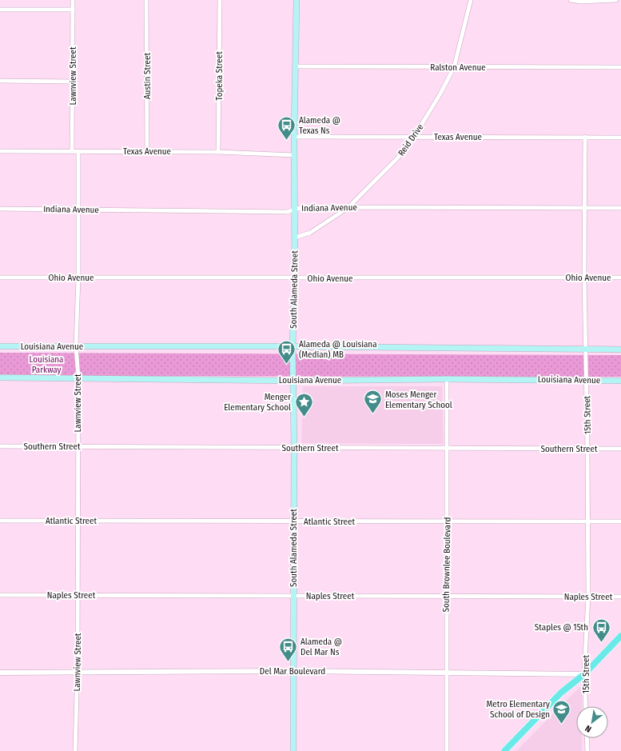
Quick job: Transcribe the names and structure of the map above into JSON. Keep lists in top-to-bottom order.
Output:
{
  "streets": {
    "main road": ["South Alameda Street", "Louisiana Avenue"],
    "street": [
      "Ralston Avenue",
      "Lawnview Street",
      "Austin Street",
      "Topeka Street",
      "Texas Avenue",
      "Reid Drive",
      "Indiana Avenue",
      "Ohio Avenue",
      "15th Street",
      "Southern Street",
      "Atlantic Street",
      "South Brownlee Boulevard",
      "Naples Street",
      "Del Mar Boulevard"
    ]
  },
  "crossings": [
    ["Ralston Avenue", "Reid Drive"],
    ["Ralston Avenue", "South Alameda Street"],
    ["Lawnview Street", "Texas Avenue"],
    ["Lawnview Street", "Indiana Avenue"],
    ["Lawnview Street", "Ohio Avenue"],
    ["Lawnview Street", "Louisiana Avenue"],
    ["Lawnview Street", "Southern Street"],
    ["Lawnview Street", "Atlantic Street"],
    ["Lawnview Street", "Naples Street"],
    ["Lawnview Street", "Del Mar Boulevard"],
    ["Austin Street", "Texas Avenue"],
    ["Topeka Street", "Texas Avenue"],
    ["Texas Avenue", "Reid Drive"],
    ["Texas Avenue", "South Alameda Street"],
    ["Texas Avenue", "15th Street"],
    ["Reid Drive", "Indiana Avenue"],
    ["Reid Drive", "South Alameda Street"],
    ["Indiana Avenue", "South Alameda Street"],
    ["Indiana Avenue", "15th Street"],
    ["Ohio Avenue", "South Alameda Street"],
    ["Ohio Avenue", "15th Street"],
    ["South Alameda Street", "Louisiana Avenue"],
    ["South Alameda Street", "Southern Street"],
    ["South Alameda Street", "Atlantic Street"],
    ["South Alameda Street", "Naples Street"],
    ["South Alameda Street", "Del Mar Boulevard"],
    ["Louisiana Avenue", "15th Street"],
    ["Louisiana Avenue", "South Brownlee Boulevard"],
    ["15th Street", "Southern Street"],
    ["15th Street", "Atlantic Street"],
    ["15th Street", "Naples Street"],
    ["15th Street", "Del Mar Boulevard"],
    ["Southern Street", "South Brownlee Boulevard"],
    ["Atlantic Street", "South Brownlee Boulevard"],
    ["South Brownlee Boulevard", "Naples Street"],
    ["South Brownlee Boulevard", "Del Mar Boulevard"]
  ],
  "parks": ["Louisiana Parkway"],
  "places": {
    "bus stop": [
      "Alameda @ Texas Ns",
      "Alameda @ Louisiana (Median) MB",
      "Staples @ 15th",
      "Alameda @ Del Mar Ns"
    ],
    "school or university": ["Moses Menger Elementary School", "Metro Elementary School of Design"],
    "place": ["Menger Elementary School"]
  },
  "north": "bottom left"
}
